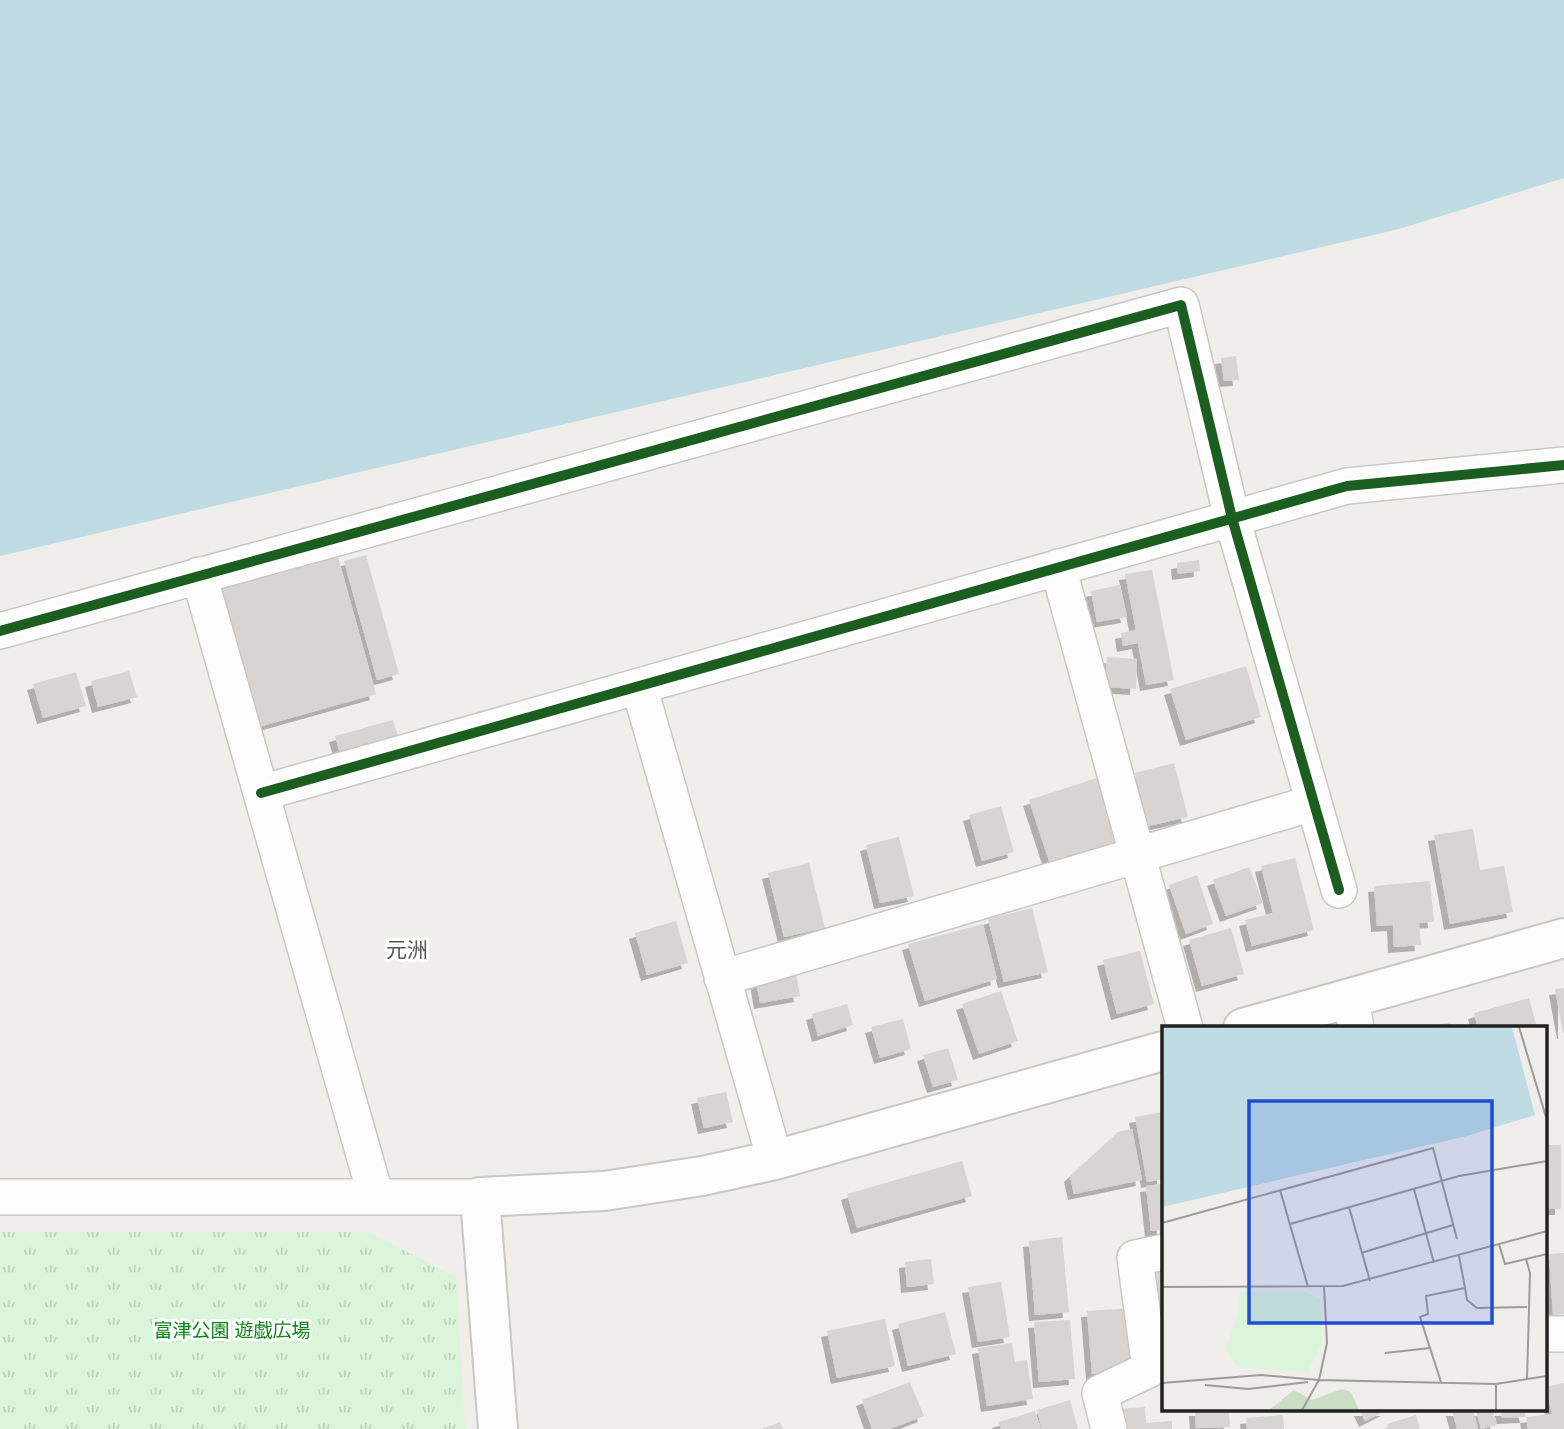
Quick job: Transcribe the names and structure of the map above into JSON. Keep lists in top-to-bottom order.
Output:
{
  "districts": ["元洲"],
  "parks": ["富津公園 遊戯広場"]
}
